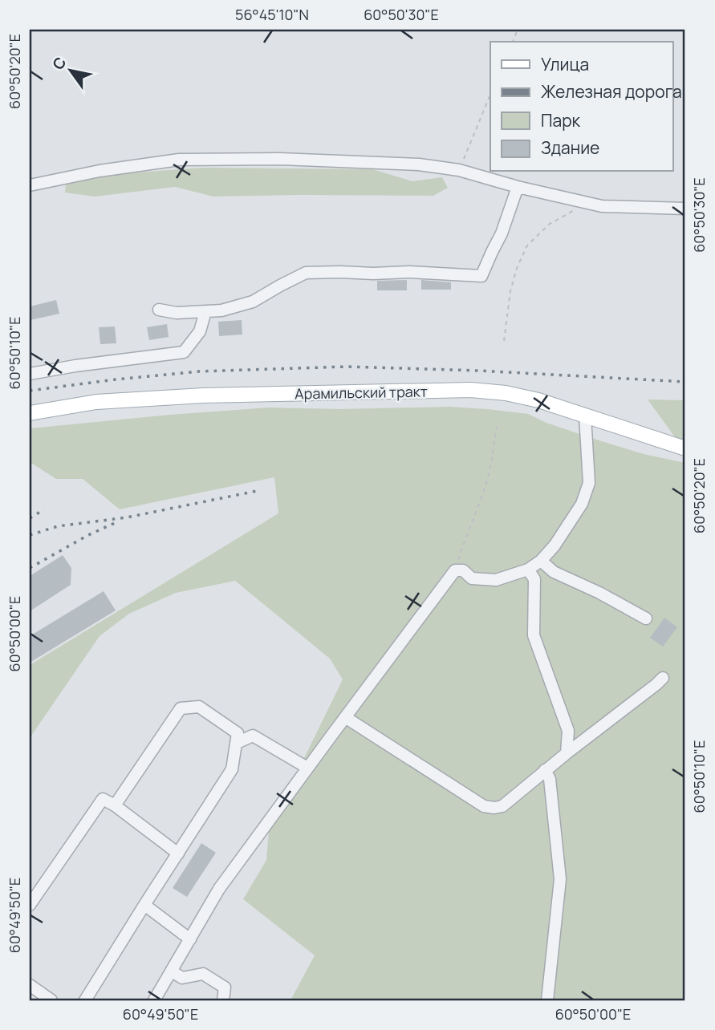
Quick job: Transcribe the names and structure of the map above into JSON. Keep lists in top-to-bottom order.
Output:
{
  "streets": {
    "main road": ["Арамильский тракт"]
  },
  "legend": [
    "Улица",
    "Железная дорога",
    "Парк",
    "Здание"
  ],
  "north": "top left",
  "coordinates": [
    "56°45'10\"N",
    "60°50'30\"E",
    "60°50'20\"E",
    "60°50'10\"E",
    "60°50'00\"E",
    "60°49'50\"E"
  ]
}
